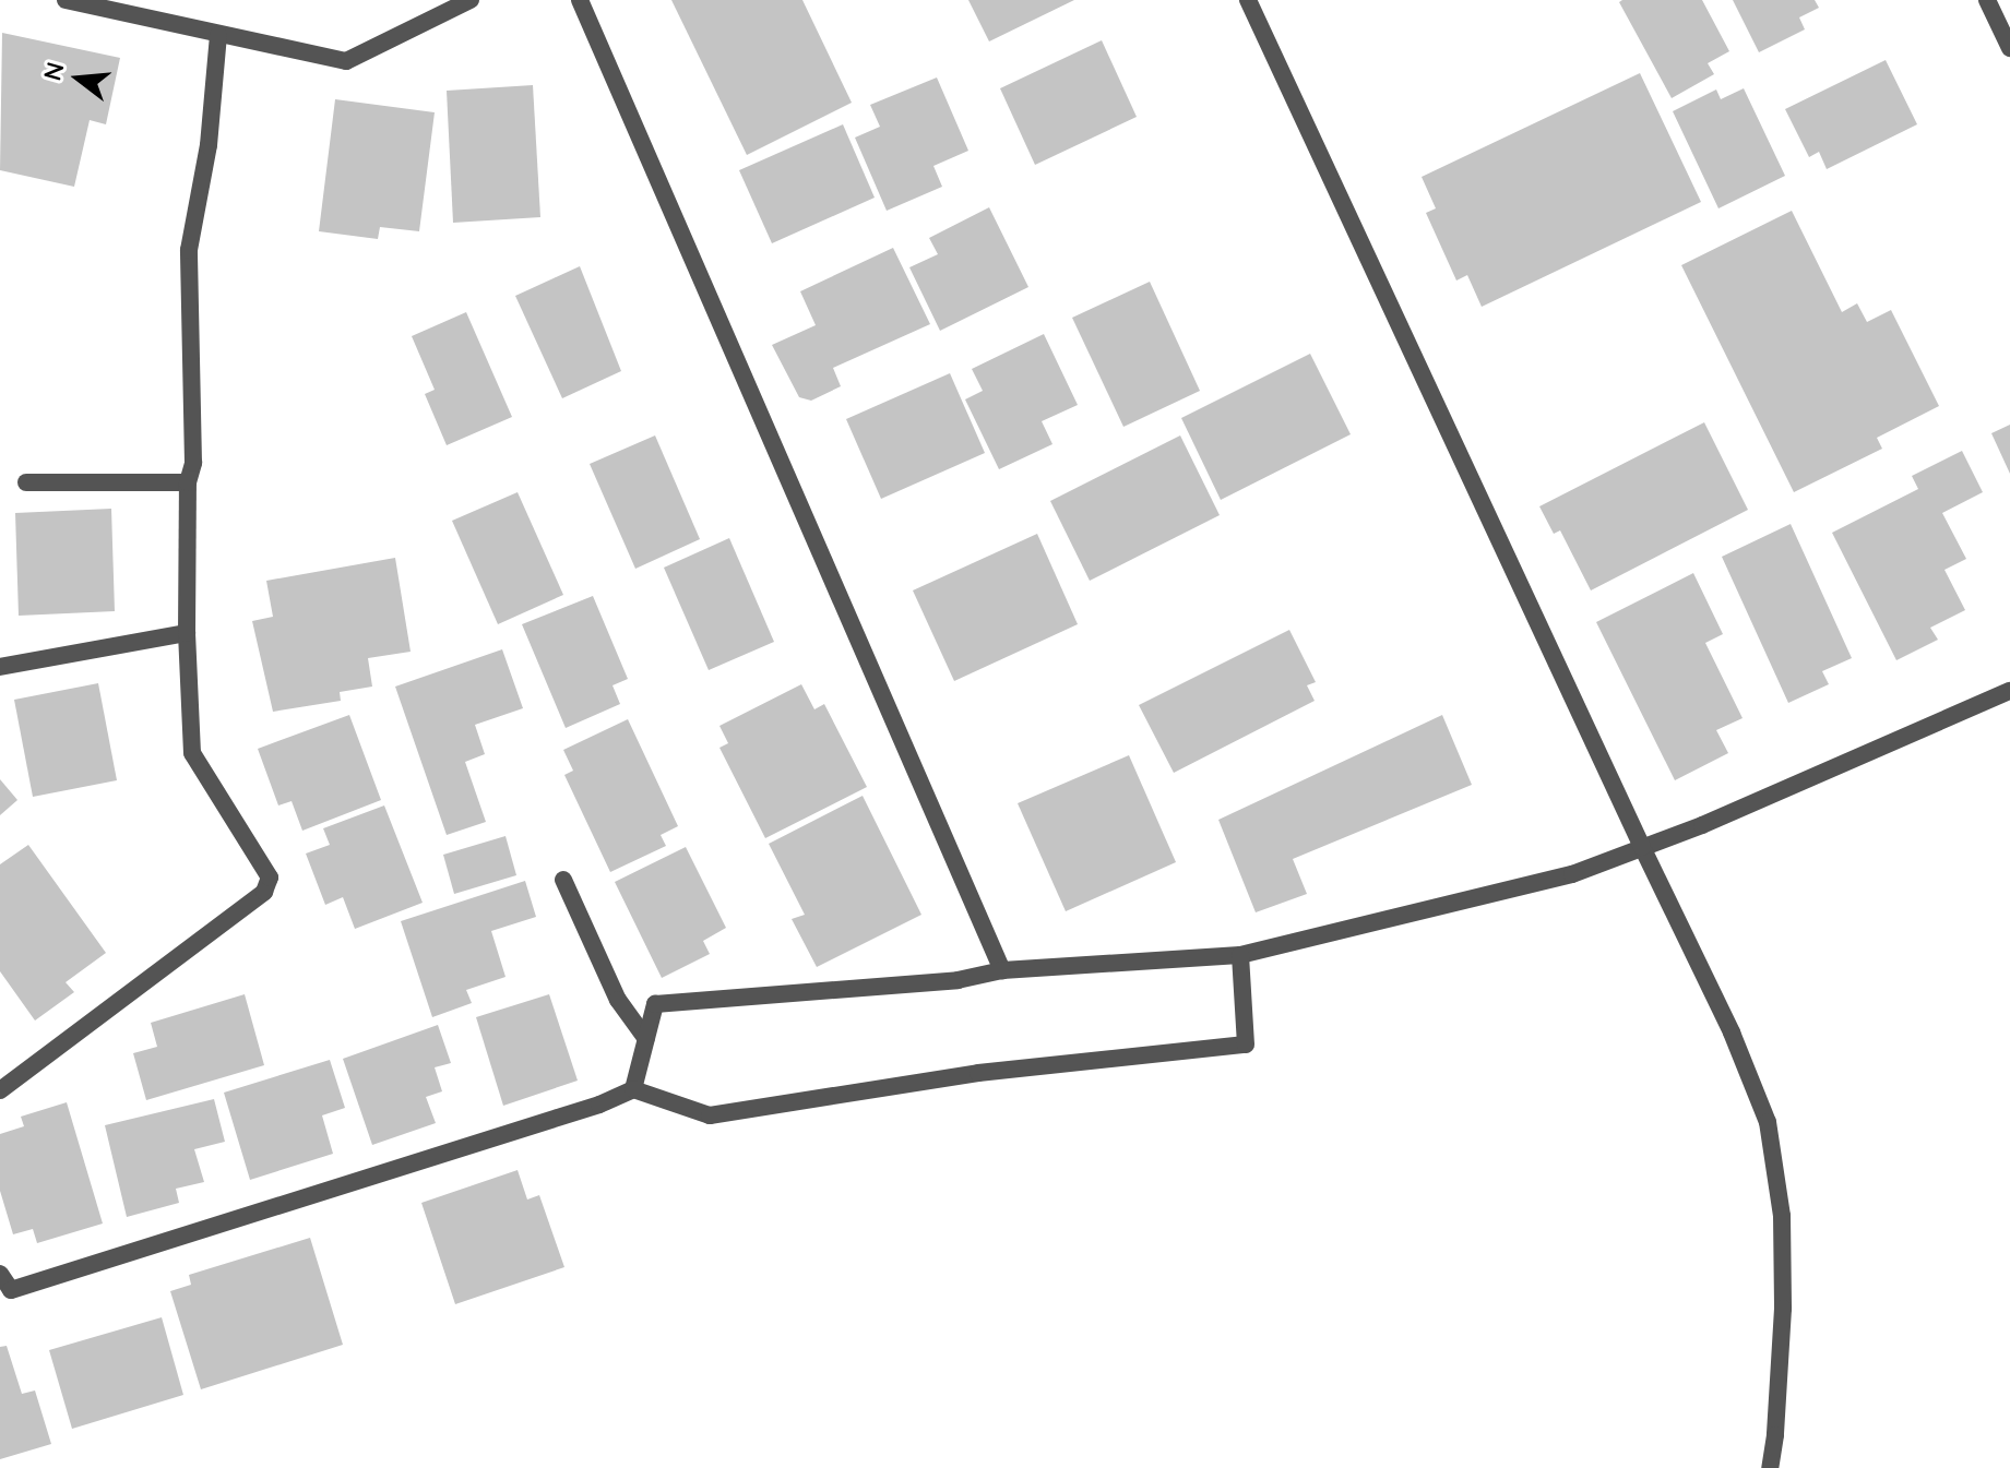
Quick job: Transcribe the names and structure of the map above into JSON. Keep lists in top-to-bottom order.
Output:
{
  "north": "left"
}
